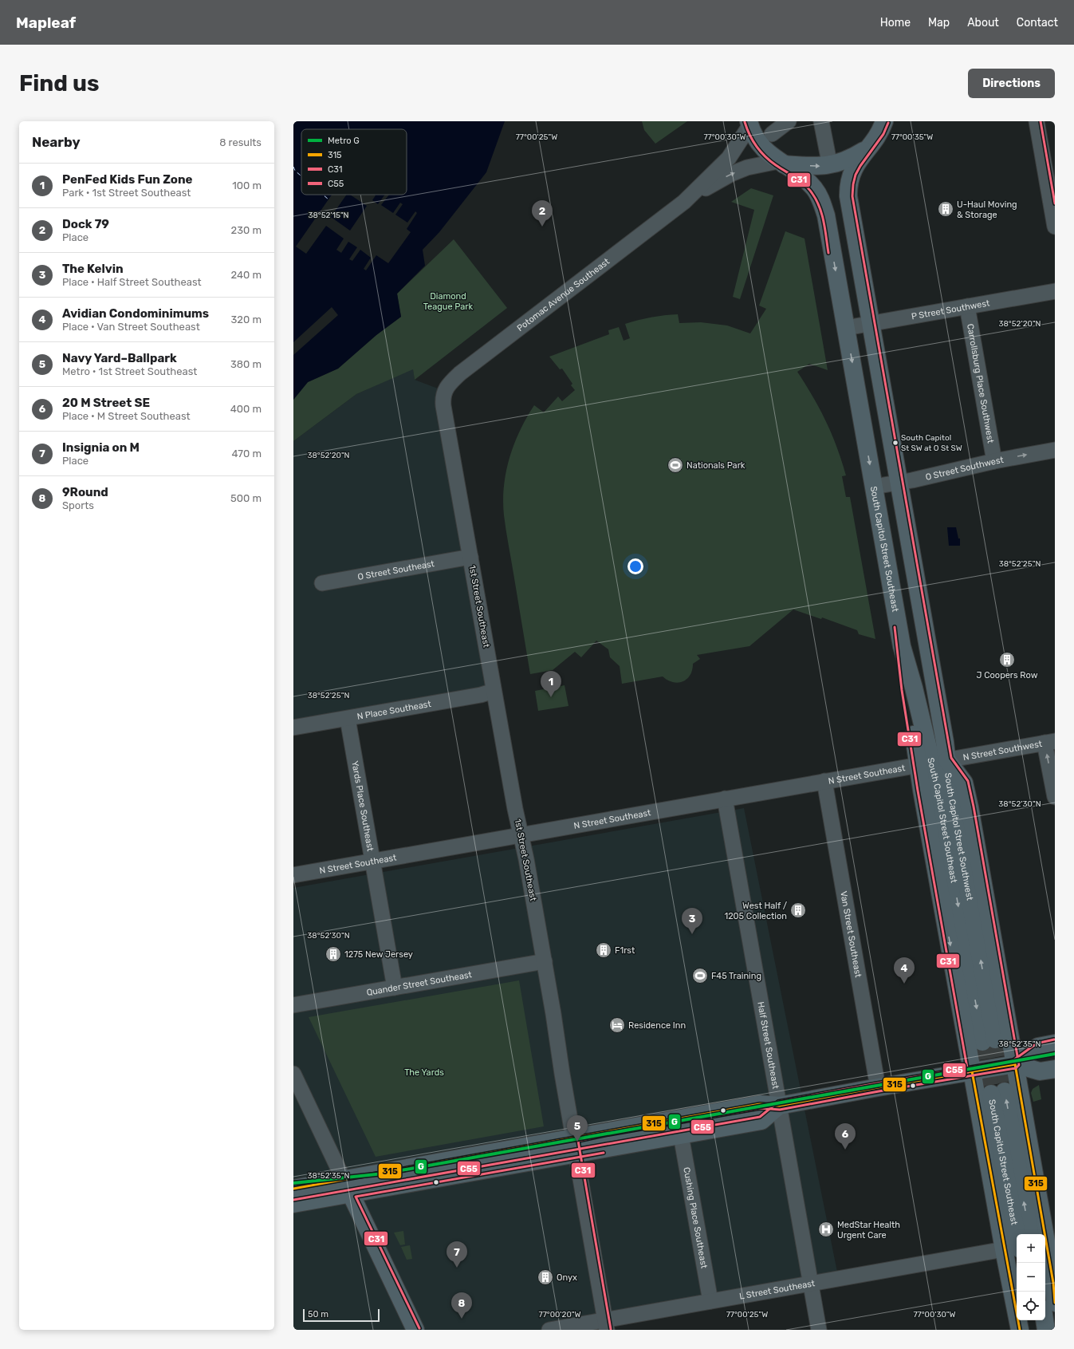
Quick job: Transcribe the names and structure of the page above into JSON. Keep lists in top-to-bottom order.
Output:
{
  "streets": {
    "main road": ["South Capitol Street Southeast", "South Capitol Street Southwest"],
    "street": [
      "Potomac Avenue Southeast",
      "P Street Southwest",
      "Carrollsburg Place Southwest",
      "O Street Southwest",
      "O Street Southeast",
      "1st Street Southeast",
      "N Place Southeast",
      "N Street Southwest",
      "N Street Southeast",
      "Yards Place Southeast",
      "Van Street Southeast",
      "Quander Street Southeast",
      "Half Street Southeast",
      "Cushing Place Southeast",
      "L Street Southeast"
    ]
  },
  "crossings": [
    ["Potomac Avenue Southeast", "South Capitol Street Southeast"],
    ["Potomac Avenue Southeast", "1st Street Southeast"],
    ["Potomac Avenue Southeast", "South Capitol Street Southwest"],
    ["P Street Southwest", "Carrollsburg Place Southwest"],
    ["P Street Southwest", "South Capitol Street Southeast"],
    ["P Street Southwest", "South Capitol Street Southwest"],
    ["Carrollsburg Place Southwest", "O Street Southwest"],
    ["O Street Southwest", "South Capitol Street Southeast"],
    ["O Street Southwest", "South Capitol Street Southwest"],
    ["South Capitol Street Southeast", "N Street Southwest"],
    ["South Capitol Street Southeast", "N Street Southeast"],
    ["South Capitol Street Southeast", "South Capitol Street Southwest"],
    ["South Capitol Street Southeast", "L Street Southeast"],
    ["O Street Southeast", "1st Street Southeast"],
    ["1st Street Southeast", "N Place Southeast"],
    ["1st Street Southeast", "N Street Southeast"],
    ["1st Street Southeast", "Quander Street Southeast"],
    ["1st Street Southeast", "L Street Southeast"],
    ["N Place Southeast", "Yards Place Southeast"],
    ["N Street Southwest", "N Street Southeast"],
    ["N Street Southwest", "South Capitol Street Southwest"],
    ["N Street Southeast", "Yards Place Southeast"],
    ["N Street Southeast", "South Capitol Street Southwest"],
    ["N Street Southeast", "Van Street Southeast"],
    ["N Street Southeast", "Half Street Southeast"],
    ["Yards Place Southeast", "Quander Street Southeast"],
    ["Half Street Southeast", "L Street Southeast"],
    ["Cushing Place Southeast", "L Street Southeast"]
  ],
  "parks": ["Diamond Teague Park", "The Yards"],
  "places": {
    "building": [
      "U-Haul Moving & Storage",
      "J Coopers Row",
      "West Half / 1205 Collection",
      "F1rst",
      "1275 New Jersey",
      "Onyx"
    ],
    "other": ["South Capitol St SW at O St SW"],
    "sports": ["Nationals Park", "F45 Training"],
    "hotel": ["Residence Inn"],
    "hospital": ["MedStar Health Urgent Care"]
  },
  "lines": [
    "transit line C55",
    "transit line C31",
    "metro line G",
    "transit line 315"
  ],
  "legend": [
    "Metro G",
    "315",
    "C31",
    "C55"
  ],
  "scale_bar": "50 m",
  "page": {
    "header": "Mapleaf",
    "nav": [
      "Home",
      "Map",
      "About",
      "Contact"
    ],
    "buttons": "Directions",
    "title": "Find us",
    "heading": ["Nearby", "8 results"],
    "list": [
      {
        "mark": "1",
        "name": "PenFed Kids Fun Zone",
        "note": "Park · 1st Street Southeast",
        "value": "100 m"
      },
      {
        "mark": "2",
        "name": "Dock 79",
        "note": "Place",
        "value": "230 m"
      },
      {
        "mark": "3",
        "name": "The Kelvin",
        "note": "Place · Half Street Southeast",
        "value": "240 m"
      },
      {
        "mark": "4",
        "name": "Avidian Condominimums",
        "note": "Place · Van Street Southeast",
        "value": "320 m"
      },
      {
        "mark": "5",
        "name": "Navy Yard–Ballpark",
        "note": "Metro · 1st Street Southeast",
        "value": "380 m"
      },
      {
        "mark": "6",
        "name": "20 M Street SE",
        "note": "Place · M Street Southeast",
        "value": "400 m"
      },
      {
        "mark": "7",
        "name": "Insignia on M",
        "note": "Place",
        "value": "470 m"
      },
      {
        "mark": "8",
        "name": "9Round",
        "note": "Sports",
        "value": "500 m"
      }
    ],
    "pins": [
      "2",
      "1",
      "3",
      "4",
      "5",
      "6",
      "7",
      "8"
    ],
    "map_buttons": ["+", "−"],
    "scale": "50 m"
  },
  "coordinates": [
    "77°00'35\"W",
    "77°00'25\"W",
    "77°00'30\"W",
    "38°52'15\"N",
    "38°52'20\"N",
    "38°52'25\"N",
    "38°52'30\"N",
    "38°52'35\"N",
    "77°00'20\"W"
  ]
}
